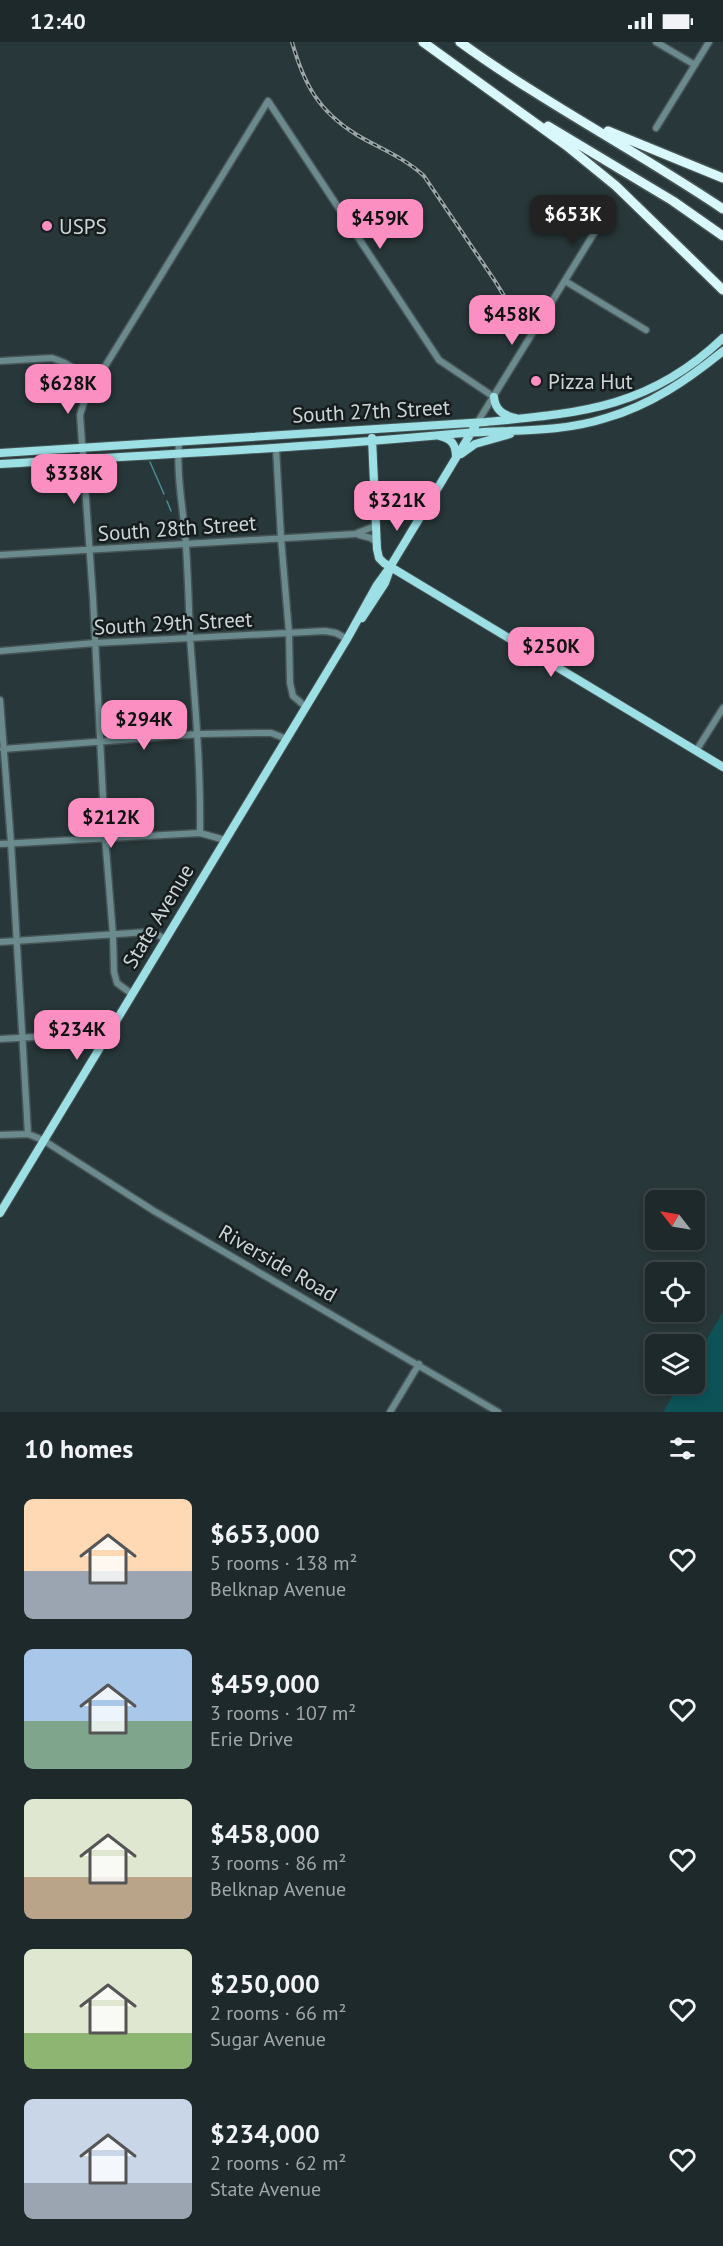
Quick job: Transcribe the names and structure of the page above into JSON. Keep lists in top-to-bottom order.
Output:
{
  "streets": {
    "main road": ["South 27th Street", "State Avenue"],
    "street": ["South 28th Street", "South 29th Street", "Riverside Road"]
  },
  "crossings": [
    ["South 27th Street", "State Avenue"],
    ["South 29th Street", "State Avenue"],
    ["State Avenue", "Riverside Road"]
  ],
  "places": ["USPS", "Pizza Hut"],
  "north": "top left",
  "page": {
    "status": "12:40",
    "price": [
      "$653K",
      "$459K",
      "$458K",
      "$628K",
      "$338K",
      "$321K",
      "$250K",
      "$294K",
      "$212K",
      "$234K"
    ],
    "heading": "10 homes",
    "list": [
      {
        "name": "$653,000",
        "note": "5 rooms · 138 m² · Belknap Avenue"
      },
      {
        "name": "$459,000",
        "note": "3 rooms · 107 m² · Erie Drive"
      },
      {
        "name": "$458,000",
        "note": "3 rooms · 86 m² · Belknap Avenue"
      },
      {
        "name": "$250,000",
        "note": "2 rooms · 66 m² · Sugar Avenue"
      },
      {
        "name": "$234,000",
        "note": "2 rooms · 62 m² · State Avenue"
      }
    ]
  }
}
